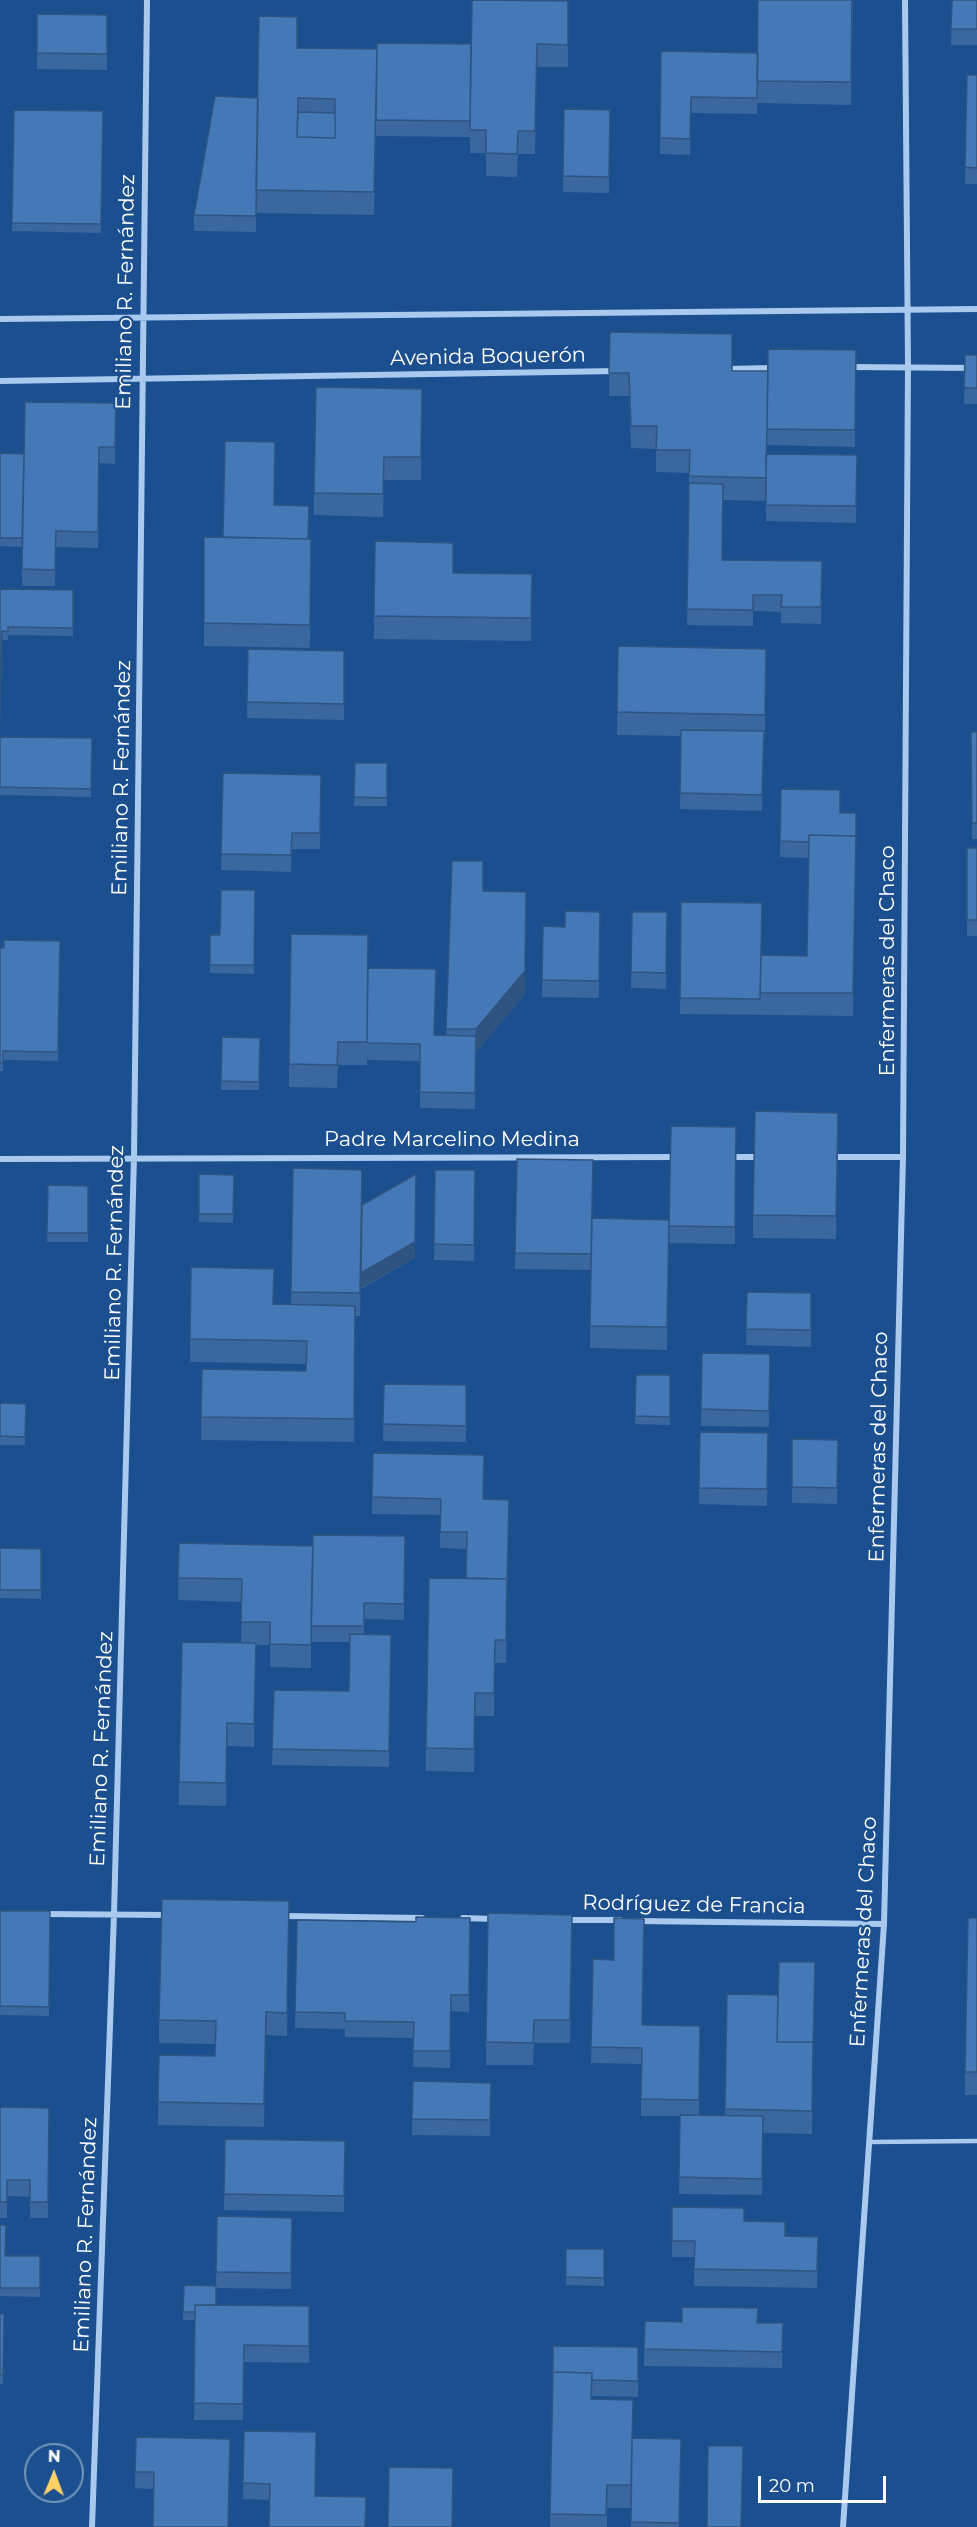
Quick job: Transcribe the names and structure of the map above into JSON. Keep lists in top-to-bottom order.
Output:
{
  "streets": {
    "street": [
      "Emiliano R. Fernández",
      "Avenida Boquerón",
      "Enfermeras del Chaco",
      "Padre Marcelino Medina",
      "Rodríguez de Francia"
    ]
  },
  "crossings": [
    ["Emiliano R. Fernández", "Avenida Boquerón"],
    ["Emiliano R. Fernández", "Padre Marcelino Medina"],
    ["Avenida Boquerón", "Enfermeras del Chaco"],
    ["Enfermeras del Chaco", "Rodríguez de Francia"]
  ],
  "scale_bar": "20 m",
  "north": "top"
}
